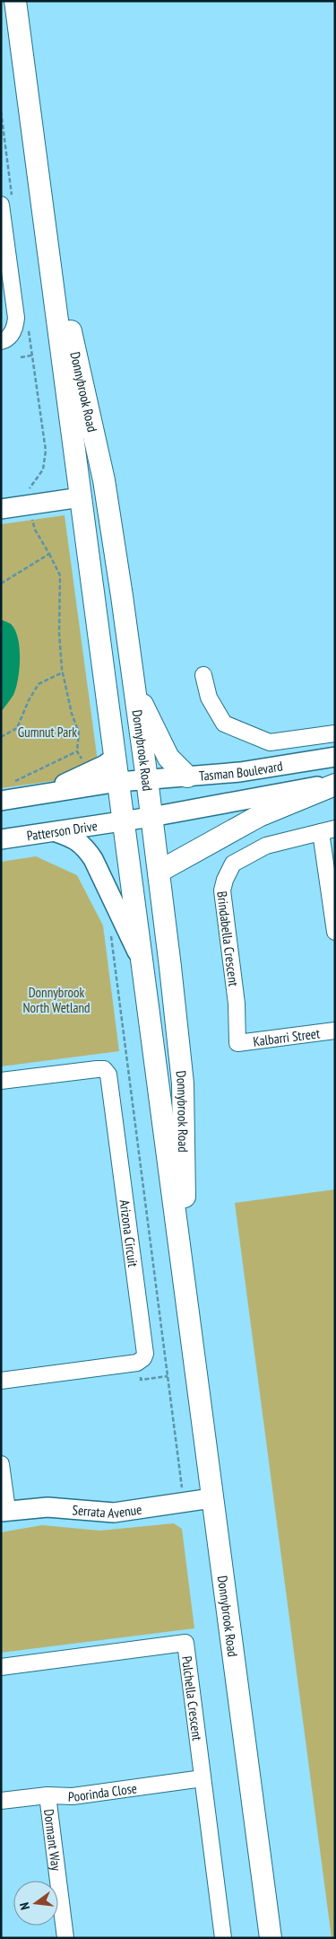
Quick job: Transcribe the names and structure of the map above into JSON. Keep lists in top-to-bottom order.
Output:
{
  "streets": {
    "main road": ["Donnybrook Road"],
    "street": [
      "Tasman Boulevard",
      "Patterson Drive",
      "Brindabella Crescent",
      "Kalbarri Street",
      "Arizona Circuit",
      "Serrata Avenue",
      "Pulchella Crescent",
      "Poorinda Close",
      "Dormant Way"
    ]
  },
  "crossings": [
    ["Donnybrook Road", "Tasman Boulevard"],
    ["Donnybrook Road", "Patterson Drive"],
    ["Donnybrook Road", "Serrata Avenue"],
    ["Tasman Boulevard", "Patterson Drive"],
    ["Brindabella Crescent", "Kalbarri Street"],
    ["Pulchella Crescent", "Poorinda Close"],
    ["Poorinda Close", "Dormant Way"]
  ],
  "parks": ["Gumnut Park", "Donnybrook North Wetland"],
  "north": "left"
}
